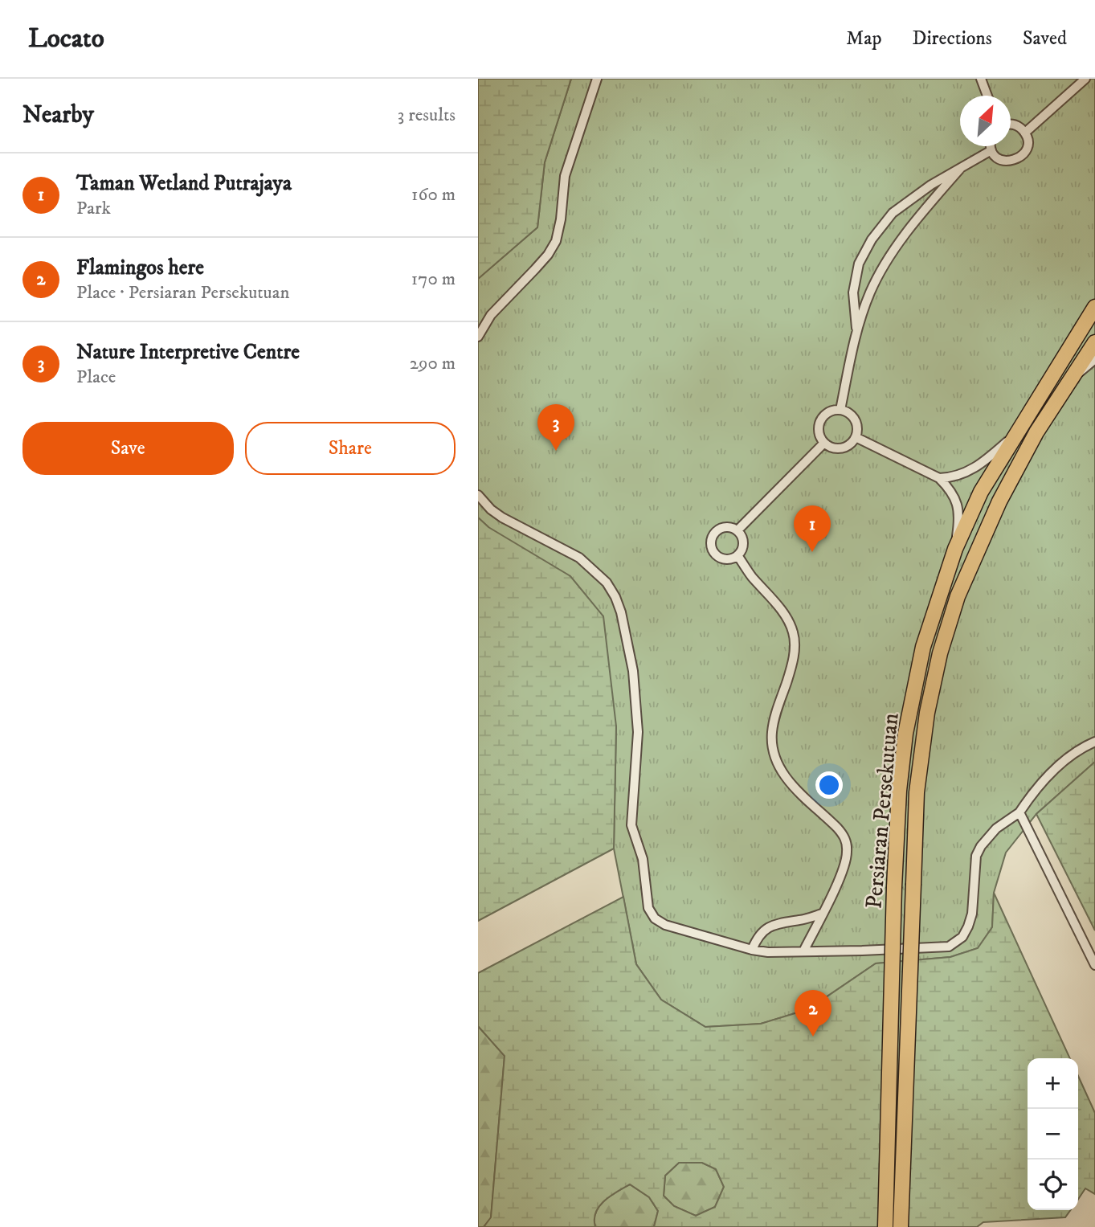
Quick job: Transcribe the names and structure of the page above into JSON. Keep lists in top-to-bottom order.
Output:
{
  "streets": {
    "main road": ["Persiaran Persekutuan"]
  },
  "north": "top right",
  "page": {
    "header": "Locato",
    "nav": ["Map", "Directions", "Saved"],
    "heading": ["Nearby", "3 results"],
    "list": [
      {
        "mark": "1",
        "name": "Taman Wetland Putrajaya",
        "note": "Park",
        "value": "160 m"
      },
      {
        "mark": "2",
        "name": "Flamingos here",
        "note": "Place · Persiaran Persekutuan",
        "value": "170 m"
      },
      {
        "mark": "3",
        "name": "Nature Interpretive Centre",
        "note": "Place",
        "value": "290 m"
      }
    ],
    "pins": ["3", "1", "2"],
    "buttons": ["Save", "Share"],
    "map_buttons": ["+", "−"]
  }
}
